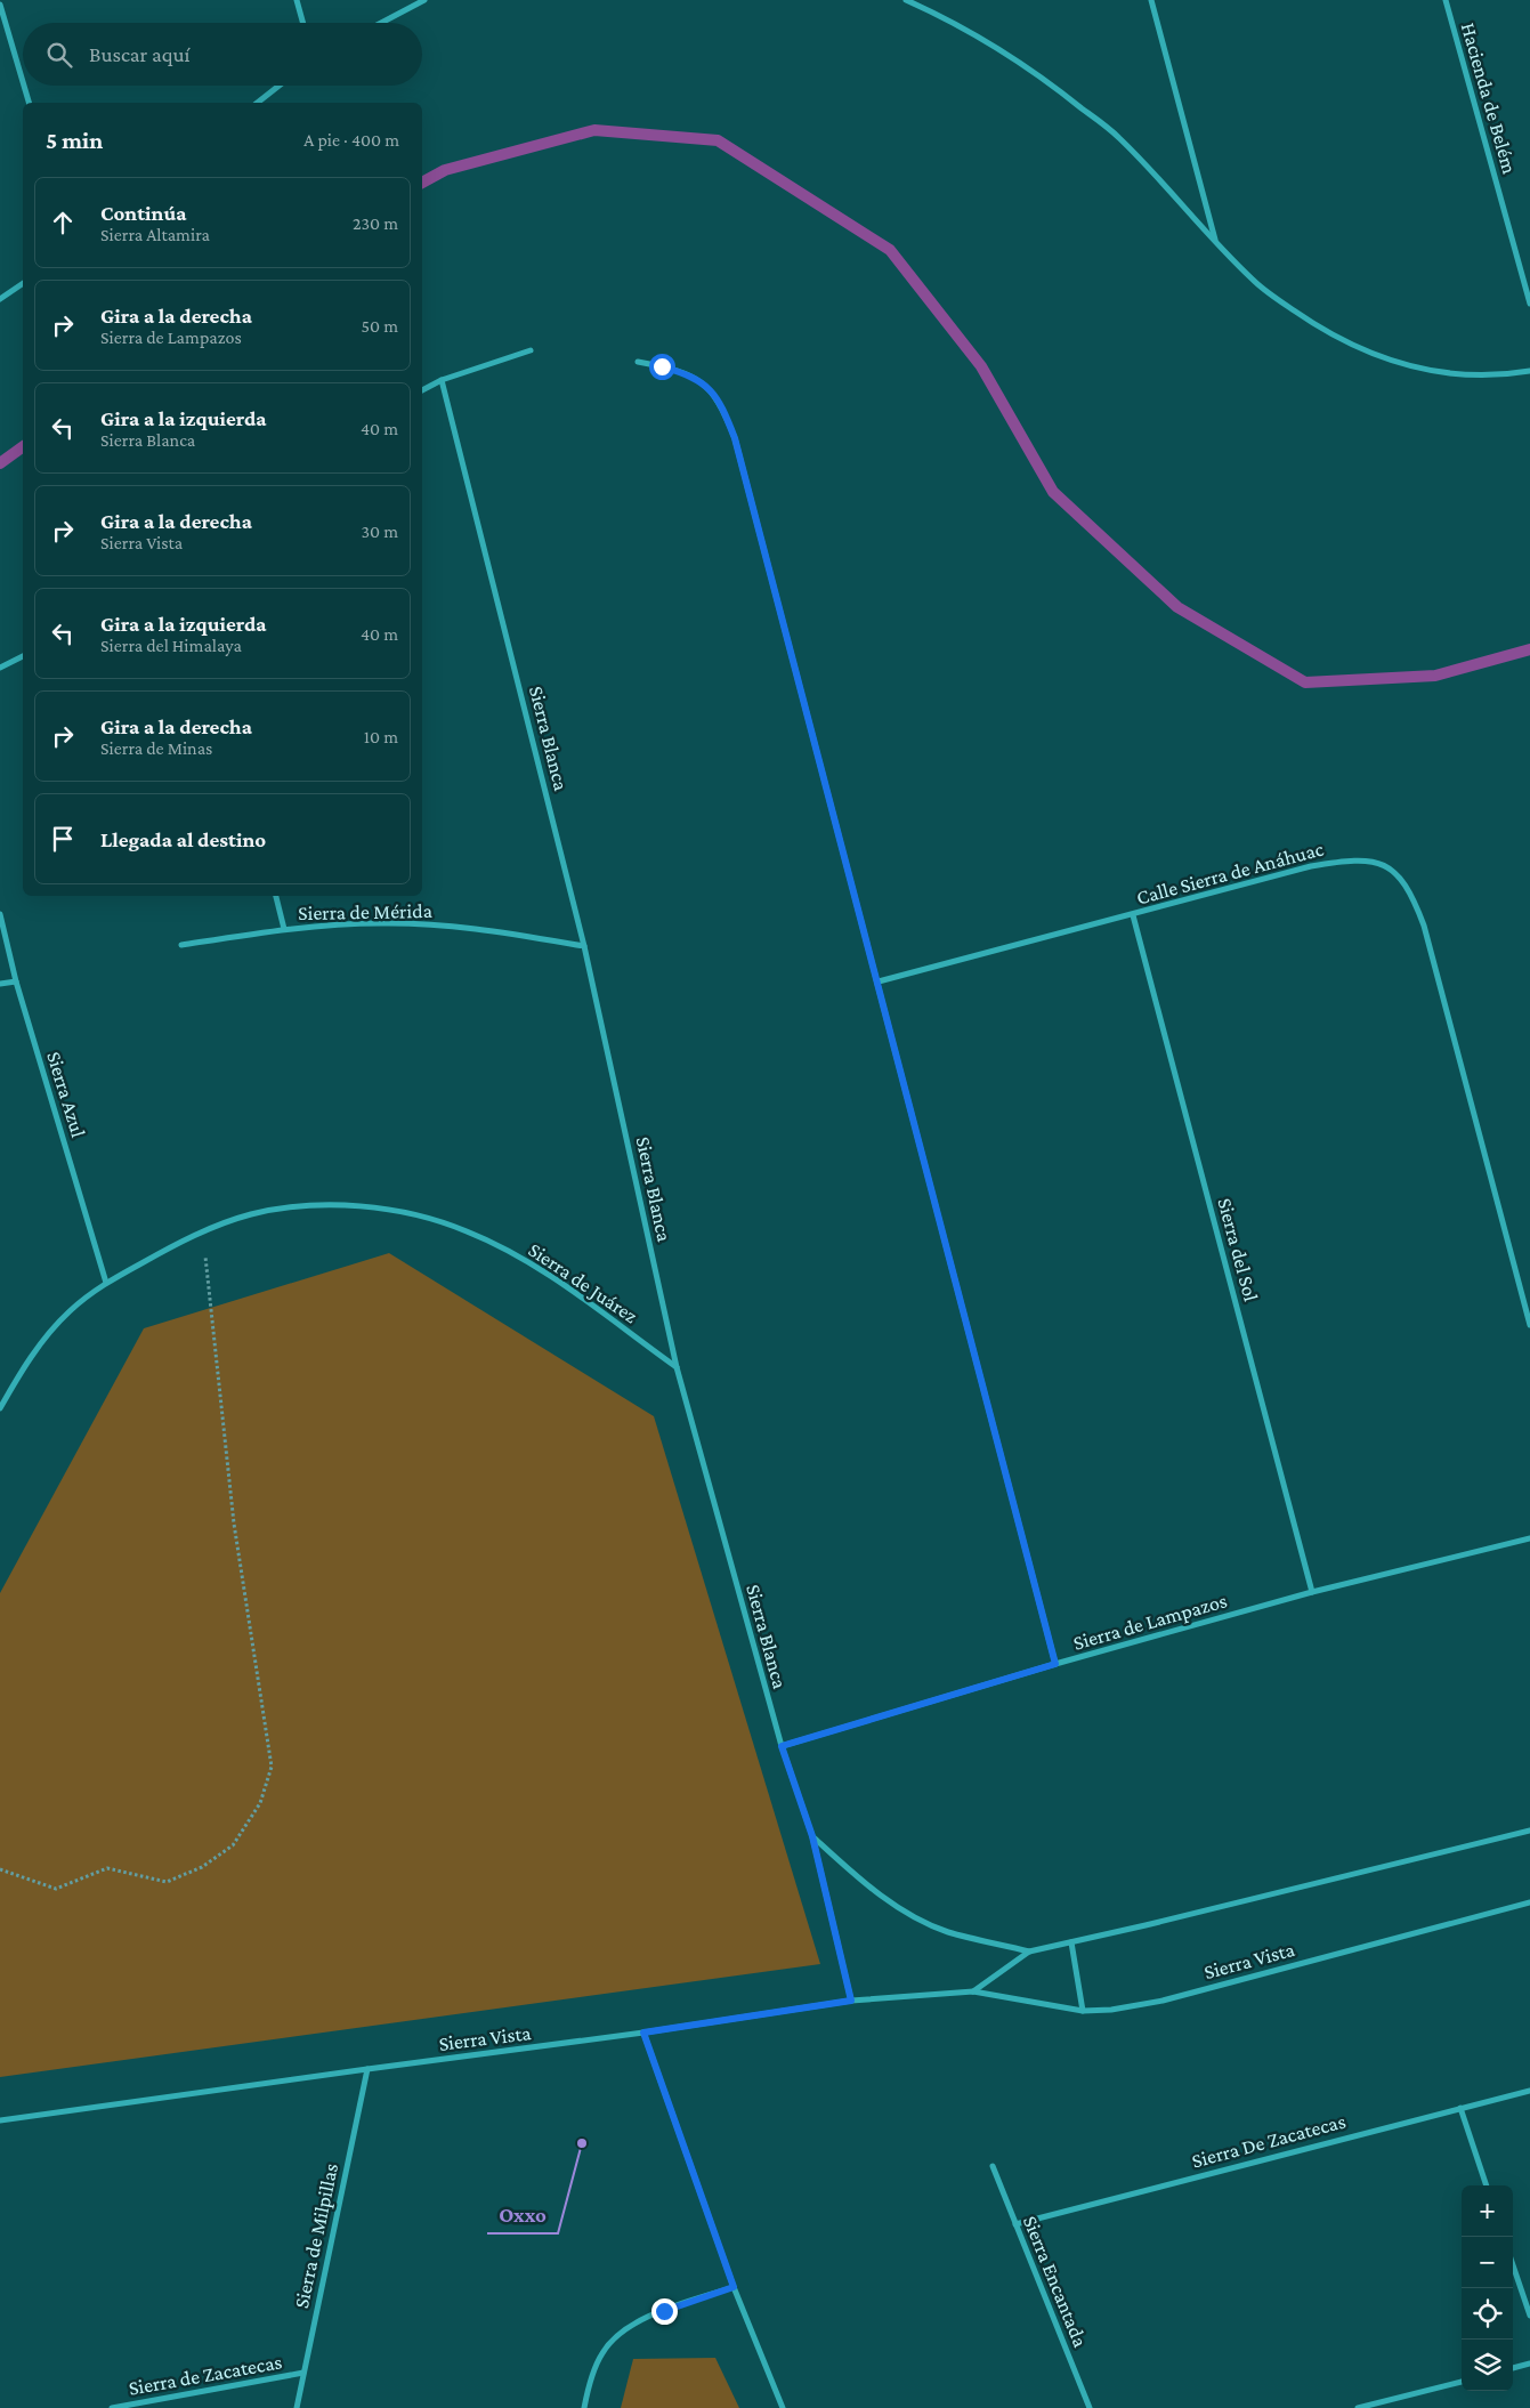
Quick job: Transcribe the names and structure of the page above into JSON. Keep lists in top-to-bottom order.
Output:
{
  "streets": {
    "street": [
      "Hacienda de Belém",
      "Sierra Blanca",
      "Calle Sierra de Anáhuac",
      "Sierra de Mérida",
      "Sierra Azul",
      "Sierra del Sol",
      "Sierra de Juárez",
      "Sierra de Lampazos",
      "Sierra Vista",
      "Sierra De Zacatecas",
      "Sierra de Milpillas",
      "Sierra Encantada",
      "Sierra de Zacatecas"
    ]
  },
  "crossings": [
    ["Sierra Blanca", "Sierra de Mérida"],
    ["Sierra Blanca", "Sierra de Juárez"],
    ["Sierra Blanca", "Sierra de Lampazos"],
    ["Sierra Blanca", "Sierra Vista"],
    ["Calle Sierra de Anáhuac", "Sierra del Sol"],
    ["Sierra Azul", "Sierra de Juárez"],
    ["Sierra del Sol", "Sierra de Lampazos"],
    ["Sierra Vista", "Sierra de Milpillas"],
    ["Sierra De Zacatecas", "Sierra Encantada"],
    ["Sierra de Milpillas", "Sierra de Zacatecas"]
  ],
  "places": ["Oxxo"],
  "page": {
    "search": "Buscar aquí",
    "heading": ["5 min", "A pie · 400 m"],
    "list": [
      ["Continúa", "Sierra Altamira", "230 m"],
      ["Gira a la derecha", "Sierra de Lampazos", "50 m"],
      ["Gira a la izquierda", "Sierra Blanca", "40 m"],
      ["Gira a la derecha", "Sierra Vista", "30 m"],
      ["Gira a la izquierda", "Sierra del Himalaya", "40 m"],
      ["Gira a la derecha", "Sierra de Minas", "10 m"],
      "Llegada al destino"
    ],
    "map_buttons": ["+", "−"]
  }
}
